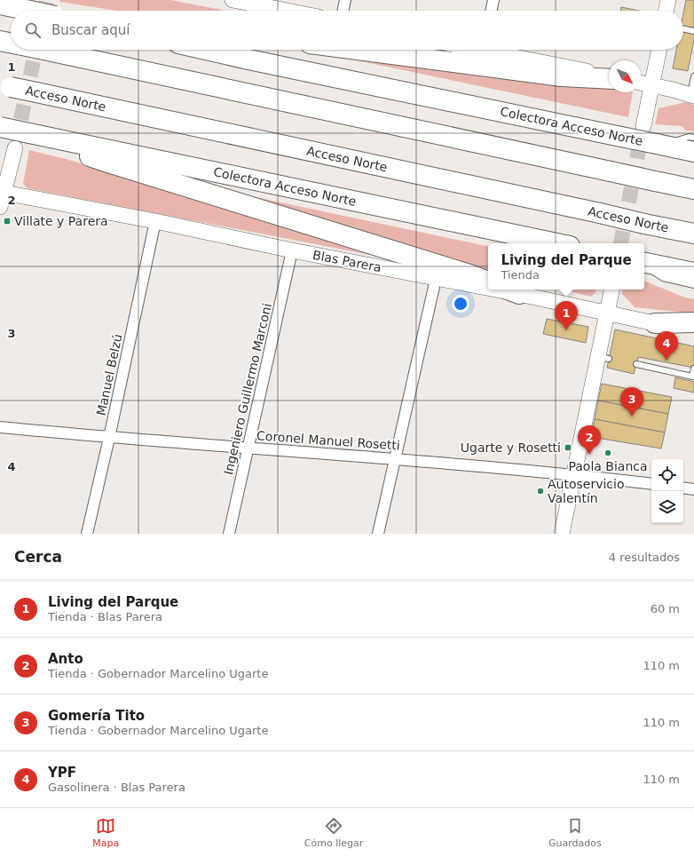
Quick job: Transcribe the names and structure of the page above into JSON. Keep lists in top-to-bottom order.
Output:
{
  "streets": {
    "highway": ["Acceso Norte", "Colectora Acceso Norte"],
    "street": [
      "Blas Parera",
      "Manuel Belzú",
      "Ingeniero Guillermo Marconi",
      "Coronel Manuel Rosetti"
    ]
  },
  "crossings": [
    ["Blas Parera", "Manuel Belzú"],
    ["Blas Parera", "Ingeniero Guillermo Marconi"],
    ["Manuel Belzú", "Coronel Manuel Rosetti"],
    ["Ingeniero Guillermo Marconi", "Coronel Manuel Rosetti"]
  ],
  "places": {
    "transit": ["Villate y Parera", "Ugarte y Rosetti"],
    "other": ["Paola Bianca", "Autoservicio Valentín"]
  },
  "north": "bottom right",
  "page": {
    "search": "Buscar aquí",
    "popup": ["Living del Parque", "Tienda"],
    "pins": [
      "1",
      "4",
      "3",
      "2"
    ],
    "heading": ["Cerca", "4 resultados"],
    "list": [
      {
        "mark": "1",
        "name": "Living del Parque",
        "note": "Tienda · Blas Parera",
        "value": "60 m"
      },
      {
        "mark": "2",
        "name": "Anto",
        "note": "Tienda · Gobernador Marcelino Ugarte",
        "value": "110 m"
      },
      {
        "mark": "3",
        "name": "Gomería Tito",
        "note": "Tienda · Gobernador Marcelino Ugarte",
        "value": "110 m"
      },
      {
        "mark": "4",
        "name": "YPF",
        "note": "Gasolinera · Blas Parera",
        "value": "110 m"
      }
    ],
    "nav": ["Mapa", "Cómo llegar", "Guardados"]
  },
  "grid": {
    "rows": [
      "1",
      "2",
      "3",
      "4"
    ]
  }
}
